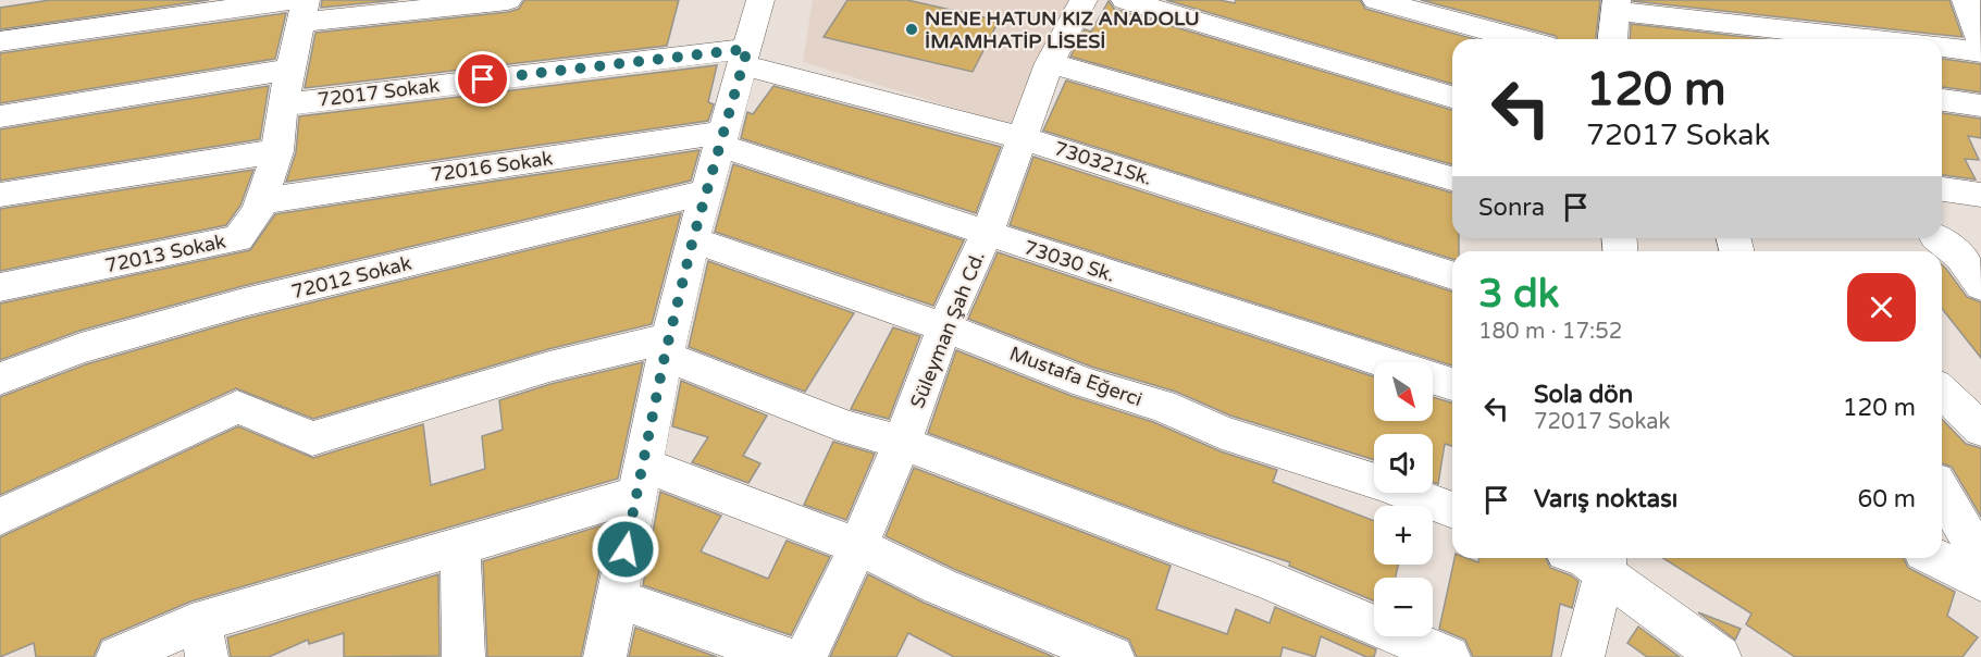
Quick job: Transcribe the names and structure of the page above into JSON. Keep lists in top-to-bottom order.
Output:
{
  "streets": {
    "street": [
      "72017 Sokak",
      "730321Sk.",
      "72016 Sokak",
      "72013 Sokak",
      "73030 Sk.",
      "72012 Sokak",
      "Süleyman Şah Cd.",
      "Mustafa Eğerci"
    ]
  },
  "crossings": [
    ["72017 Sokak", "730321Sk."],
    ["72017 Sokak", "72013 Sokak"],
    ["730321Sk.", "Süleyman Şah Cd."],
    ["72016 Sokak", "72013 Sokak"],
    ["72016 Sokak", "73030 Sk."],
    ["73030 Sk.", "Süleyman Şah Cd."],
    ["Süleyman Şah Cd.", "Mustafa Eğerci"]
  ],
  "places": ["NENE HATUN KIZ ANADOLU İMAMHATİP LİSESİ"],
  "north": "bottom right",
  "page": {
    "turn": ["120 m", "72017 Sokak"],
    "then": "Sonra",
    "heading": ["3 dk", "180 m · 17:52"],
    "map_buttons": ["+", "−"],
    "list": [
      {
        "name": "Sola dön",
        "note": "72017 Sokak",
        "value": "120 m"
      },
      {
        "name": "Varış noktası",
        "value": "60 m"
      }
    ]
  }
}
